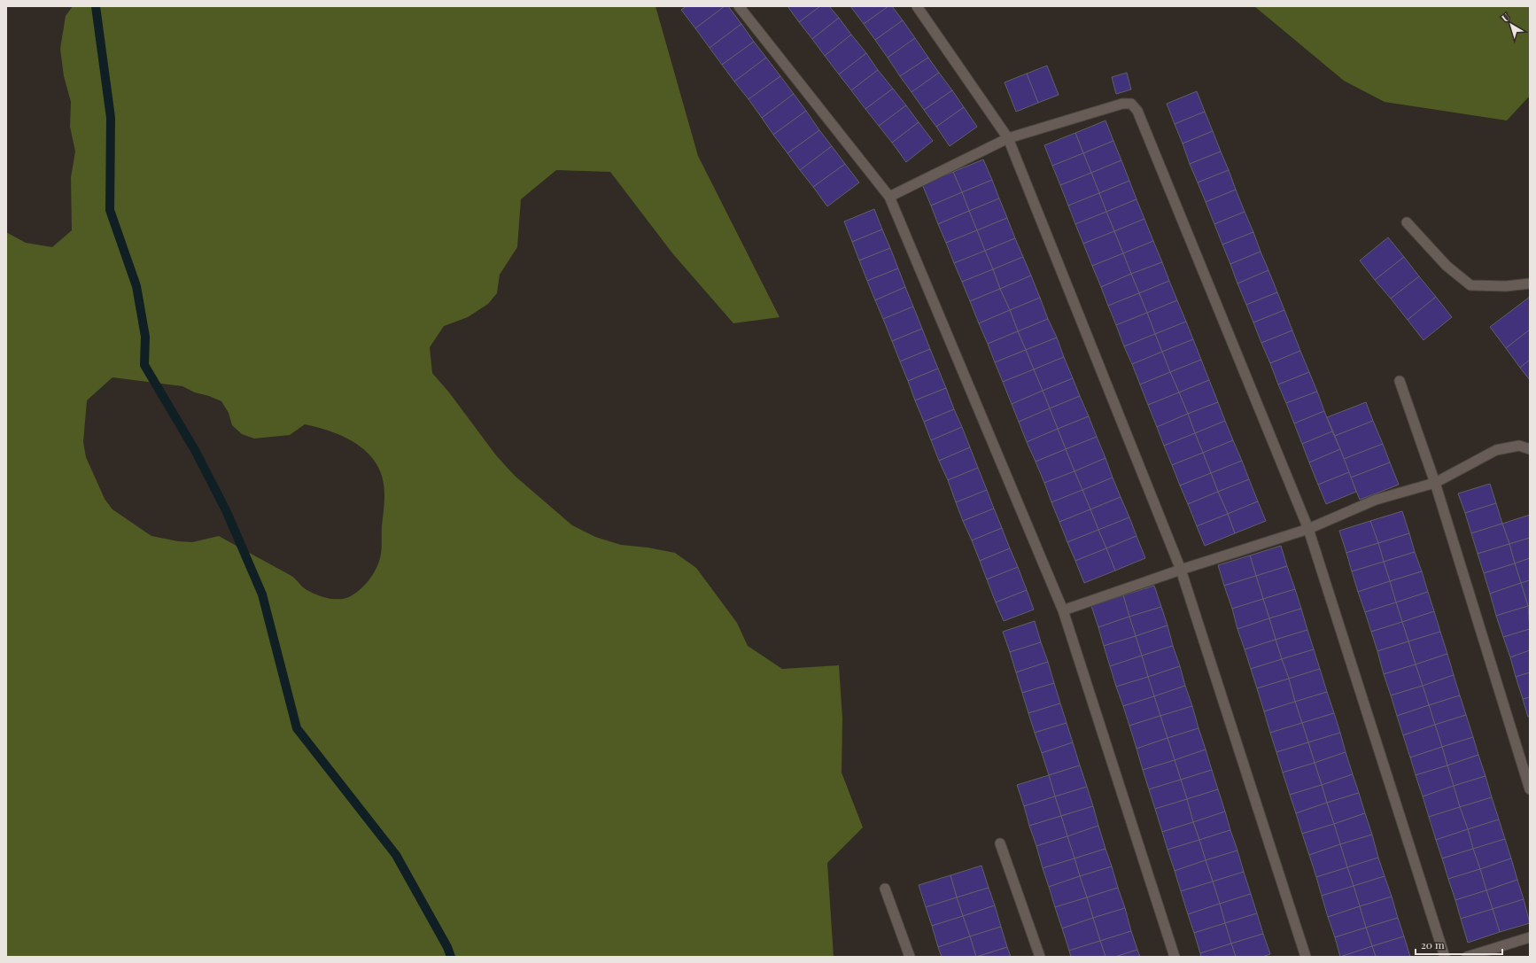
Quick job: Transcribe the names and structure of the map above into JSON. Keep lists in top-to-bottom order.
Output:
{
  "scale_bar": "20 m",
  "north": "top left"
}
